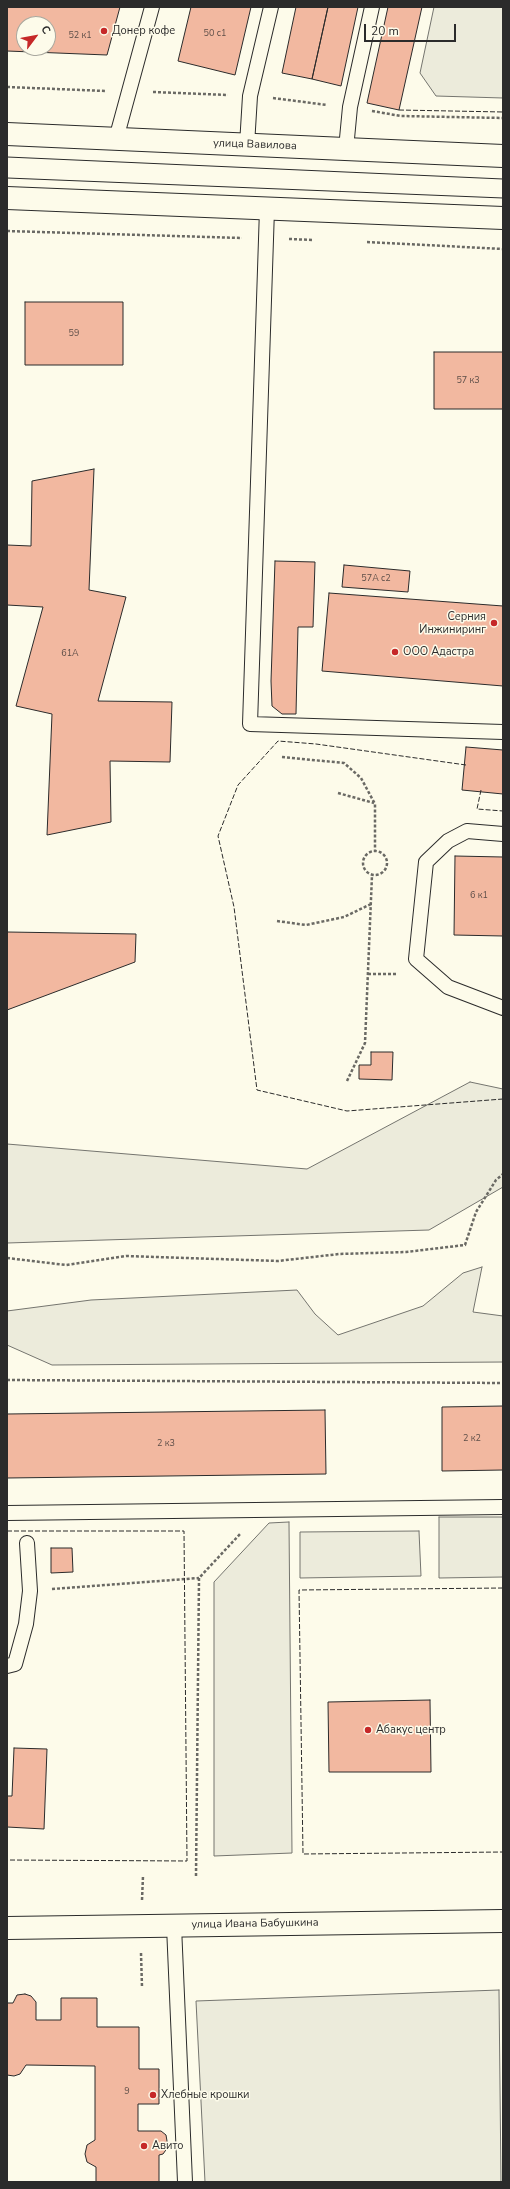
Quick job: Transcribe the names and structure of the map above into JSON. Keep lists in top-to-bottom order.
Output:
{
  "streets": {
    "main road": ["улица Вавилова", "улица Ивана Бабушкина"]
  },
  "places": [
    "Донер кофе",
    "Серния Инжиниринг",
    "ООО Адастра",
    "Абакус центр",
    "Хлебные крошки",
    "Авито"
  ],
  "house_numbers": [
    "50 с1",
    "52 к1",
    "59",
    "57 к3",
    "57А с2",
    "61А",
    "6 к1",
    "2 к2",
    "2 к3",
    "9"
  ],
  "scale_bar": "20 m",
  "north": "top right"
}
